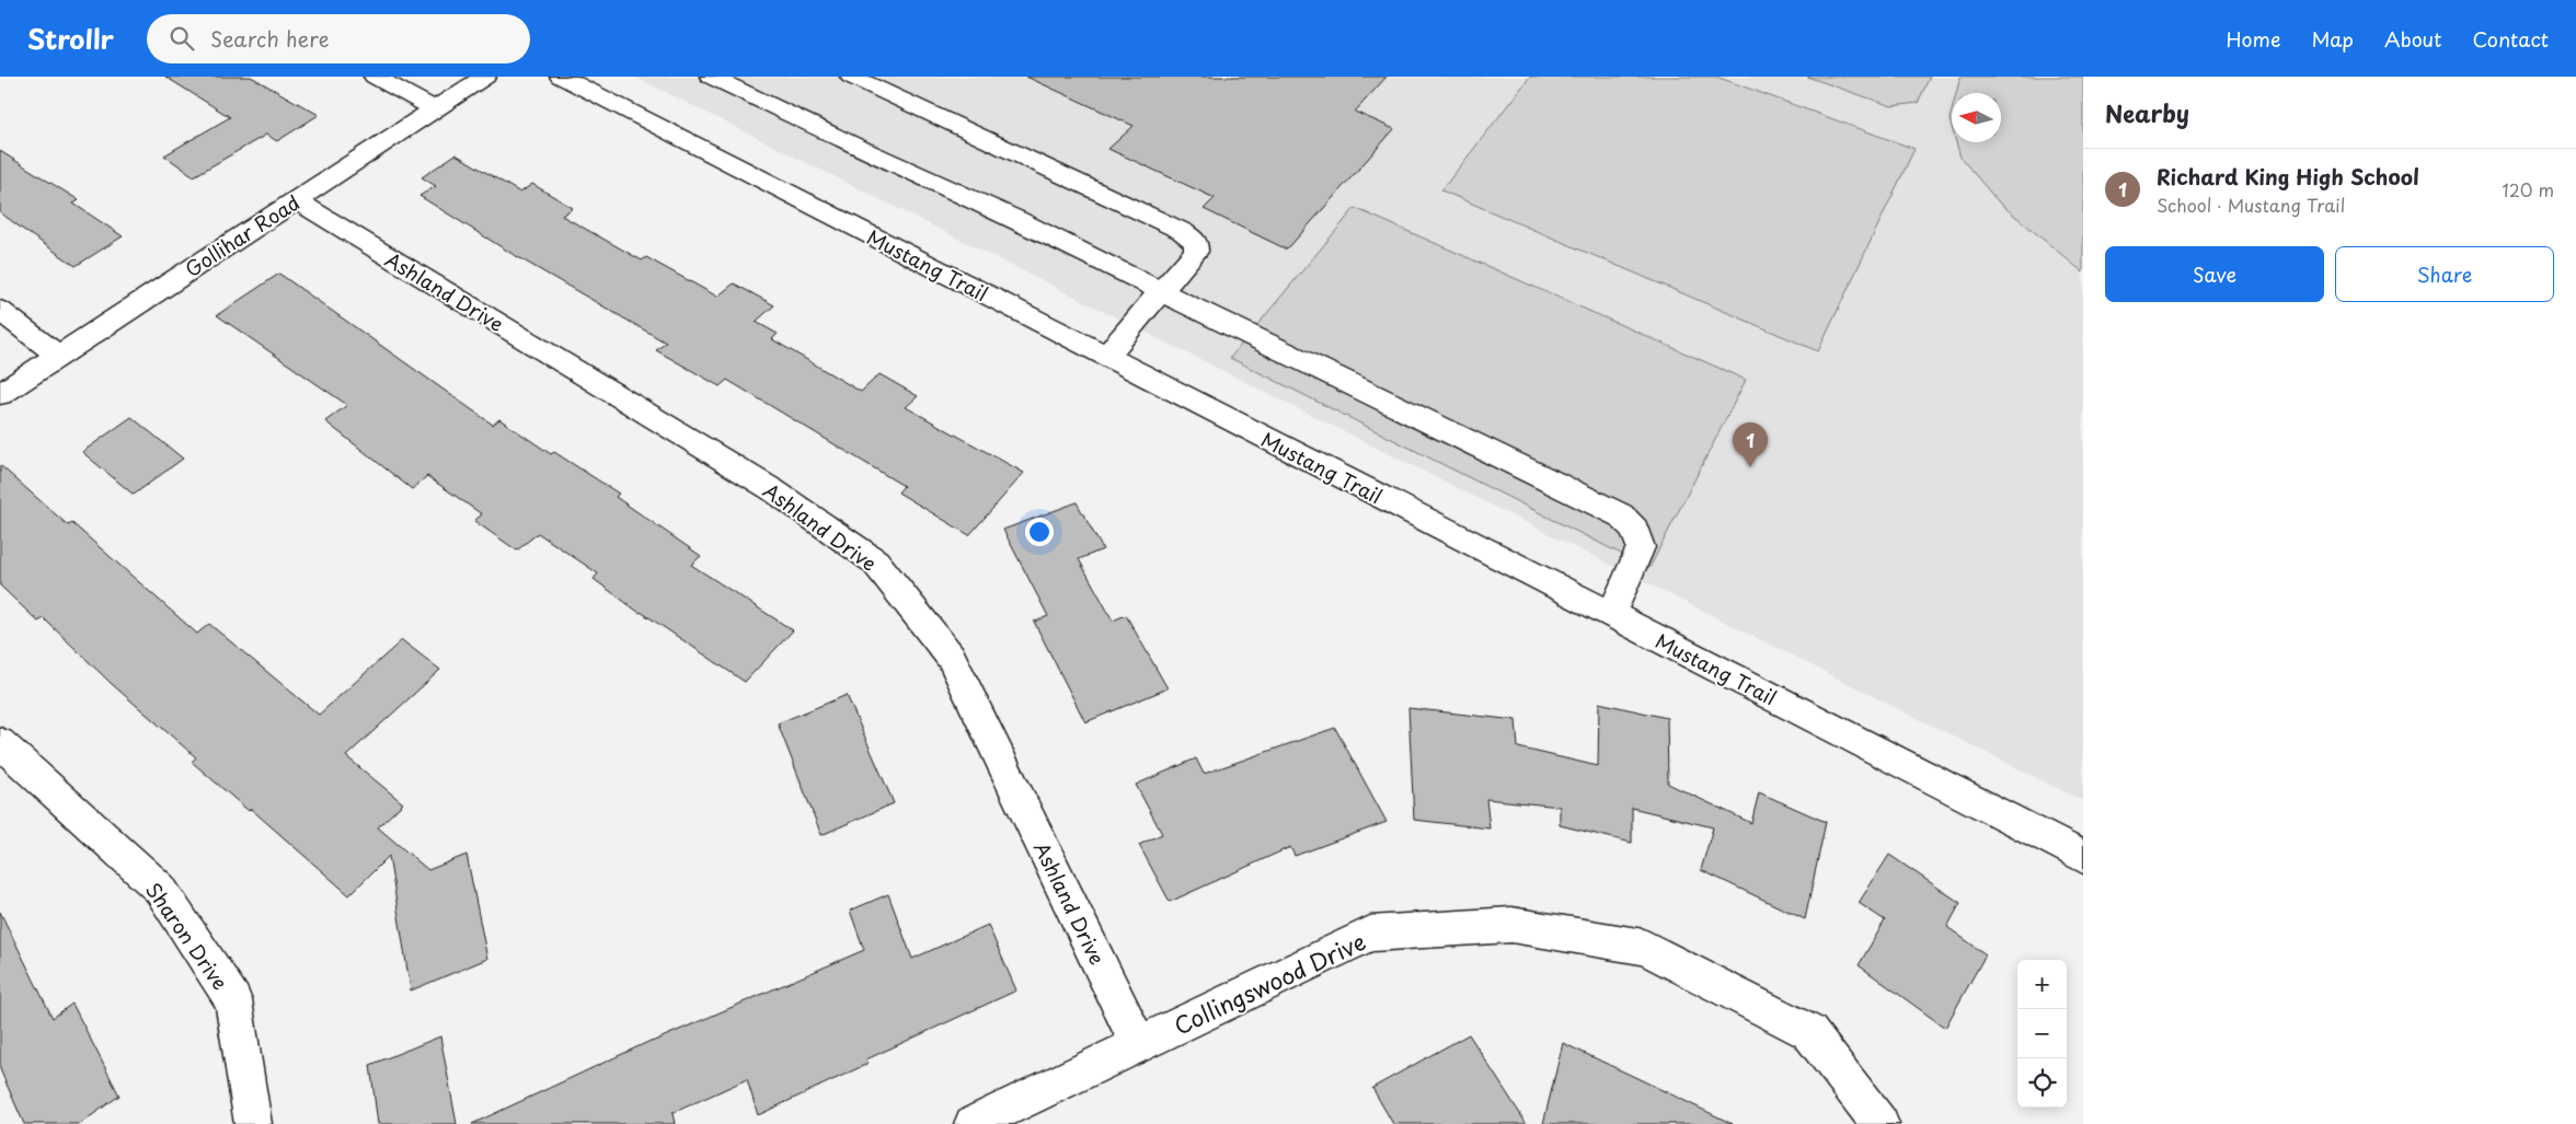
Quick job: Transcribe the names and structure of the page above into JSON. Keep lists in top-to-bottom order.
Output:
{
  "streets": {
    "street": [
      "Gollihar Road",
      "Mustang Trail",
      "Ashland Drive",
      "Sharon Drive",
      "Collingswood Drive"
    ]
  },
  "crossings": [
    ["Gollihar Road", "Ashland Drive"],
    ["Ashland Drive", "Collingswood Drive"]
  ],
  "north": "left",
  "page": {
    "header": "Strollr",
    "search": "Search here",
    "nav": [
      "Home",
      "Map",
      "About",
      "Contact"
    ],
    "heading": "Nearby",
    "list": [
      {
        "mark": "1",
        "name": "Richard King High School",
        "note": "School · Mustang Trail",
        "value": "120 m"
      }
    ],
    "buttons": ["Save", "Share"],
    "pins": "1",
    "map_buttons": ["+", "−"]
  }
}
